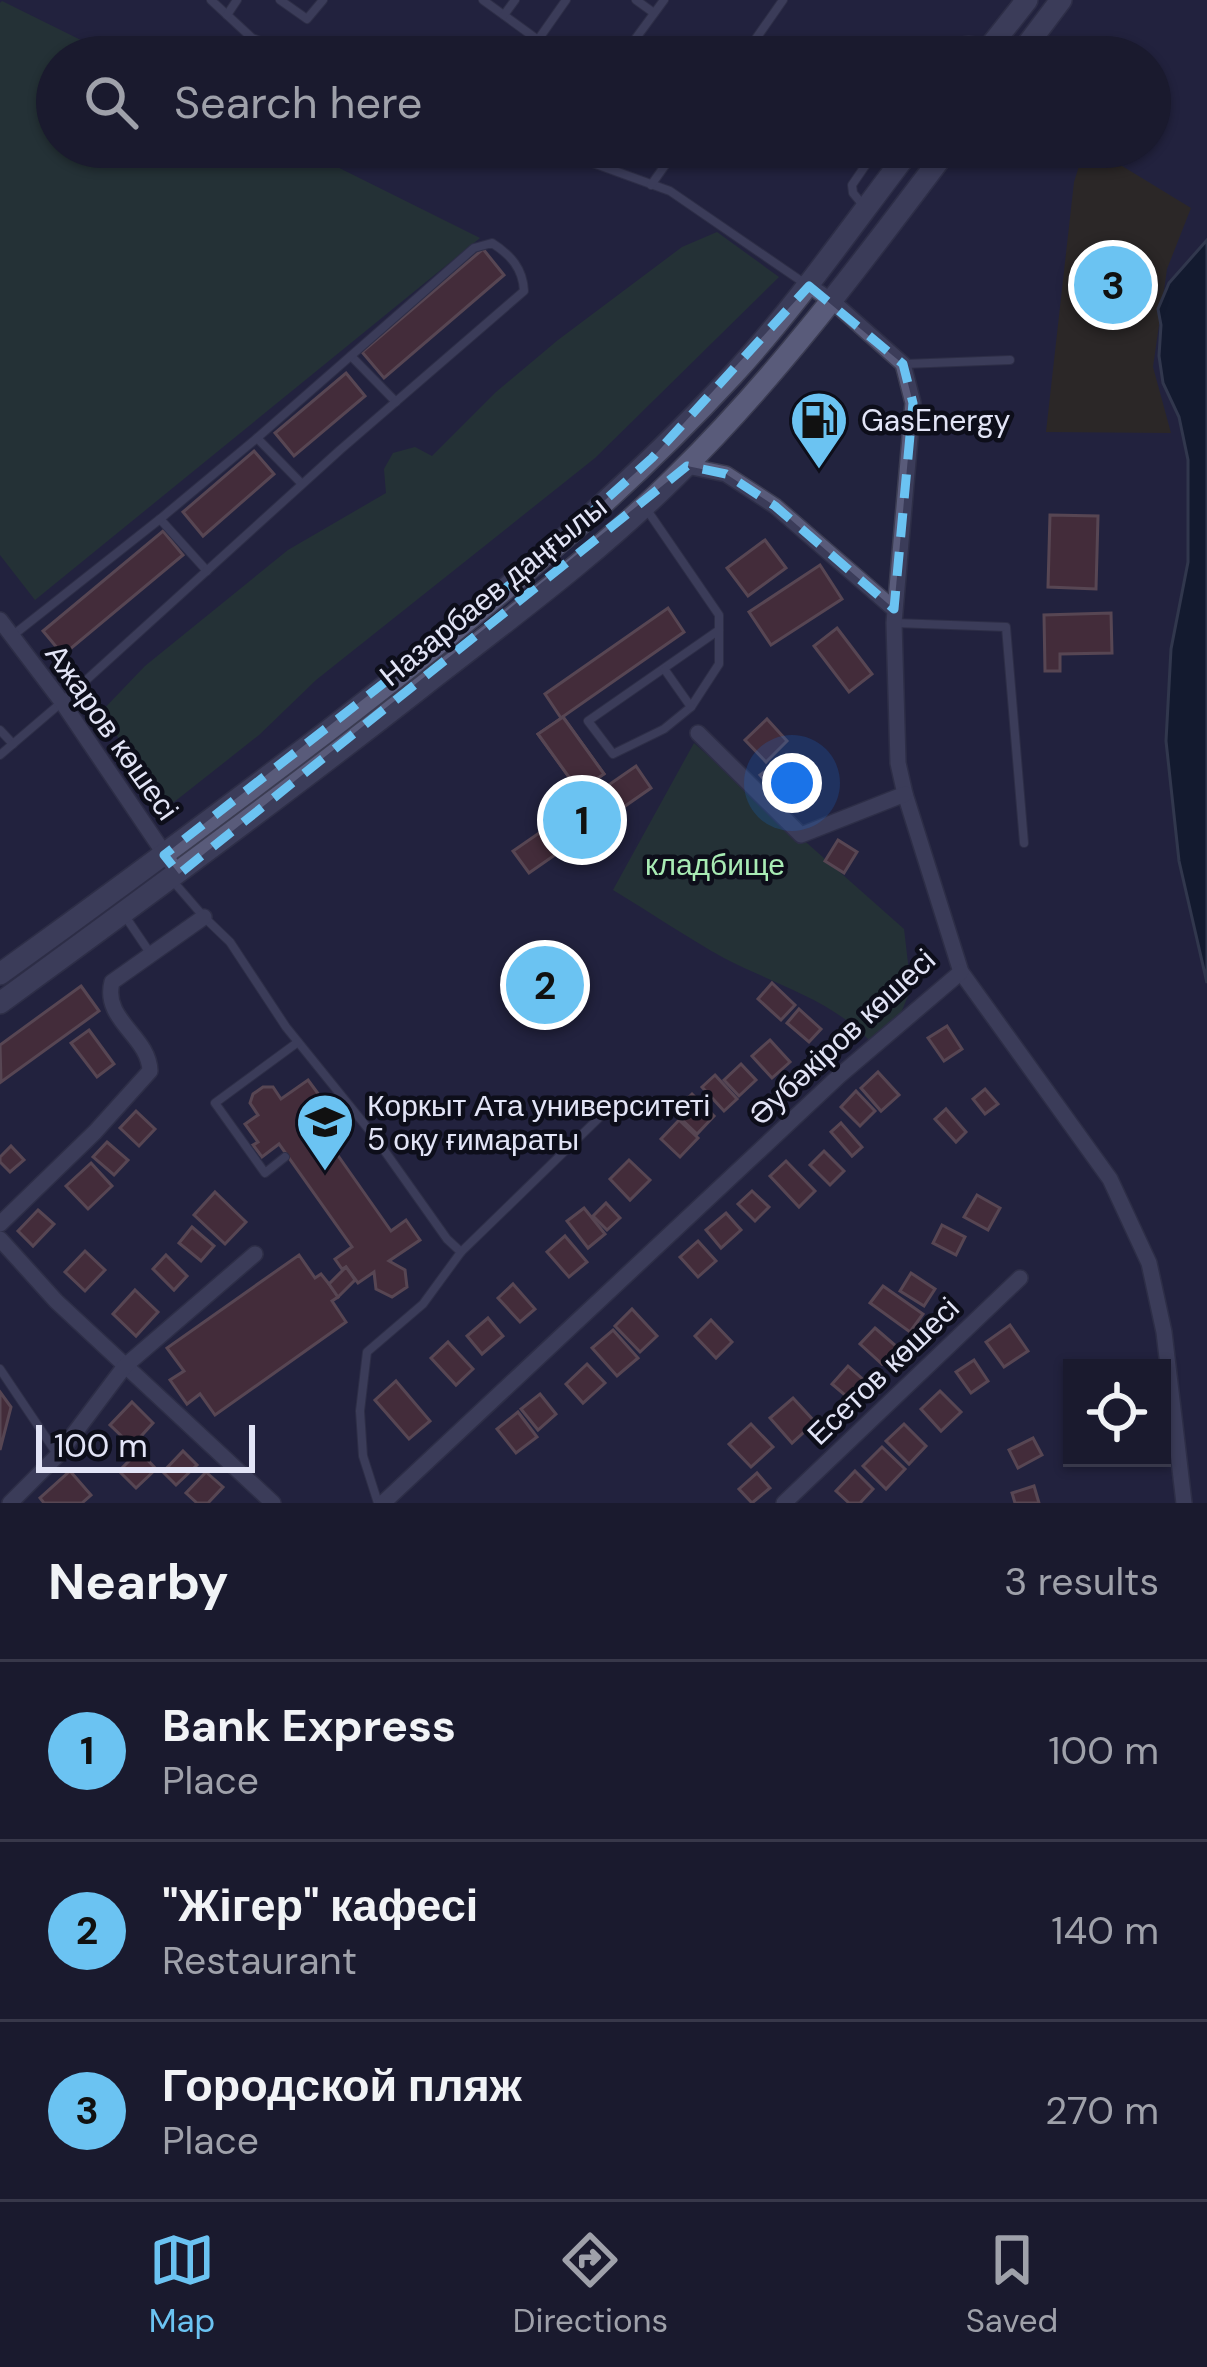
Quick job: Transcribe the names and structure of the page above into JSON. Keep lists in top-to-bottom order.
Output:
{
  "streets": {
    "main road": ["Назарбаев даңғылы"],
    "street": ["Ажаров көшесі", "Әубәкіров көшесі", "Есетов көшесі"]
  },
  "crossings": [
    ["Назарбаев даңғылы", "Ажаров көшесі"]
  ],
  "parks": ["кладбище"],
  "places": {
    "fuel station": ["GasEnergy"],
    "school or university": ["Коркыт Ата университеті 5 оқу ғимараты"]
  },
  "scale_bar": "100 m",
  "page": {
    "search": "Search here",
    "pins": ["3", "1", "2"],
    "scale": "100 m",
    "heading": ["Nearby", "3 results"],
    "list": [
      {
        "mark": "1",
        "name": "Bank Express",
        "note": "Place",
        "value": "100 m"
      },
      {
        "mark": "2",
        "name": "\"Жігер\" кафесі",
        "note": "Restaurant",
        "value": "140 m"
      },
      {
        "mark": "3",
        "name": "Городской пляж",
        "note": "Place",
        "value": "270 m"
      }
    ],
    "nav": ["Map", "Directions", "Saved"]
  }
}
